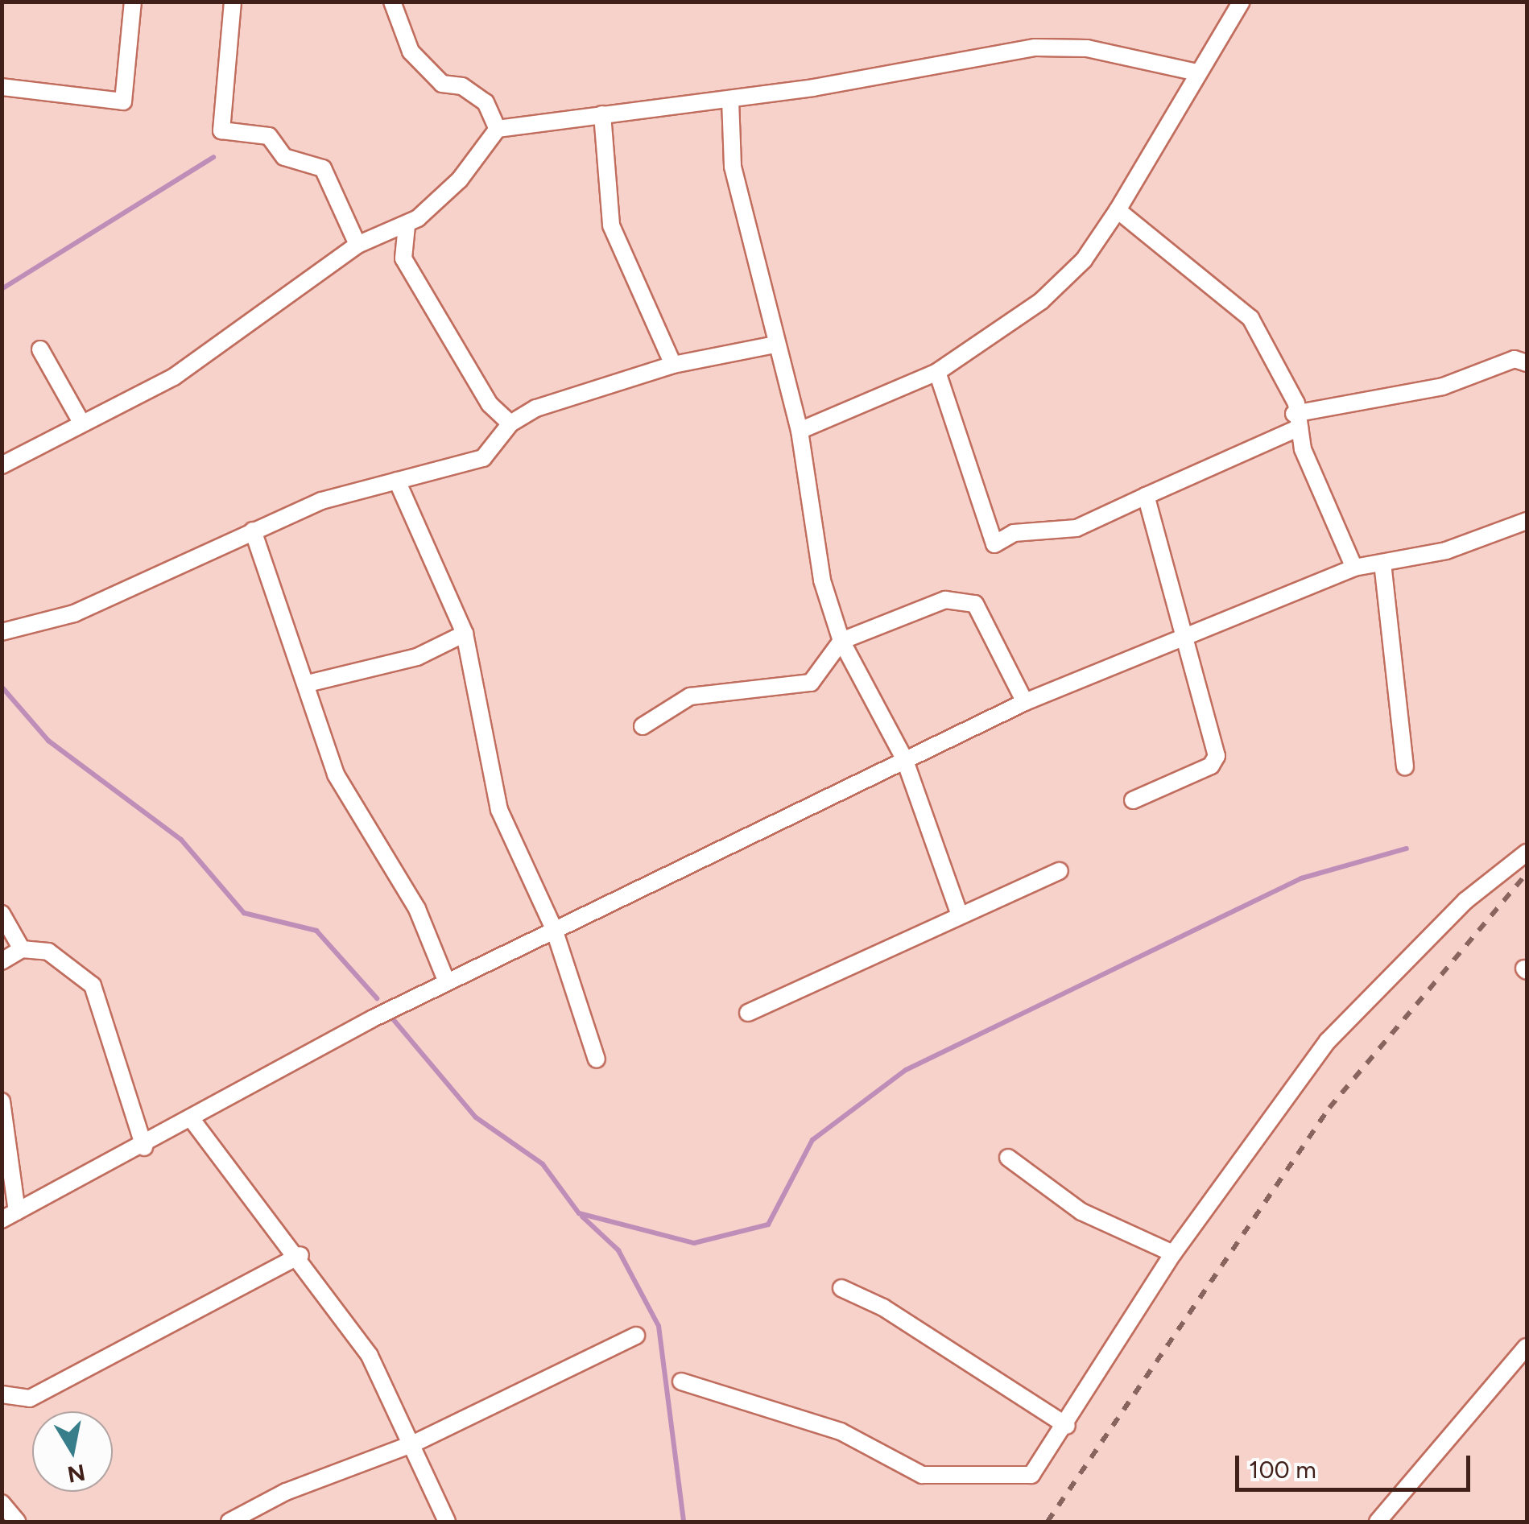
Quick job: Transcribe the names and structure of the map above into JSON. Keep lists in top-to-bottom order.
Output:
{
  "scale_bar": "100 m",
  "north": "bottom"
}
